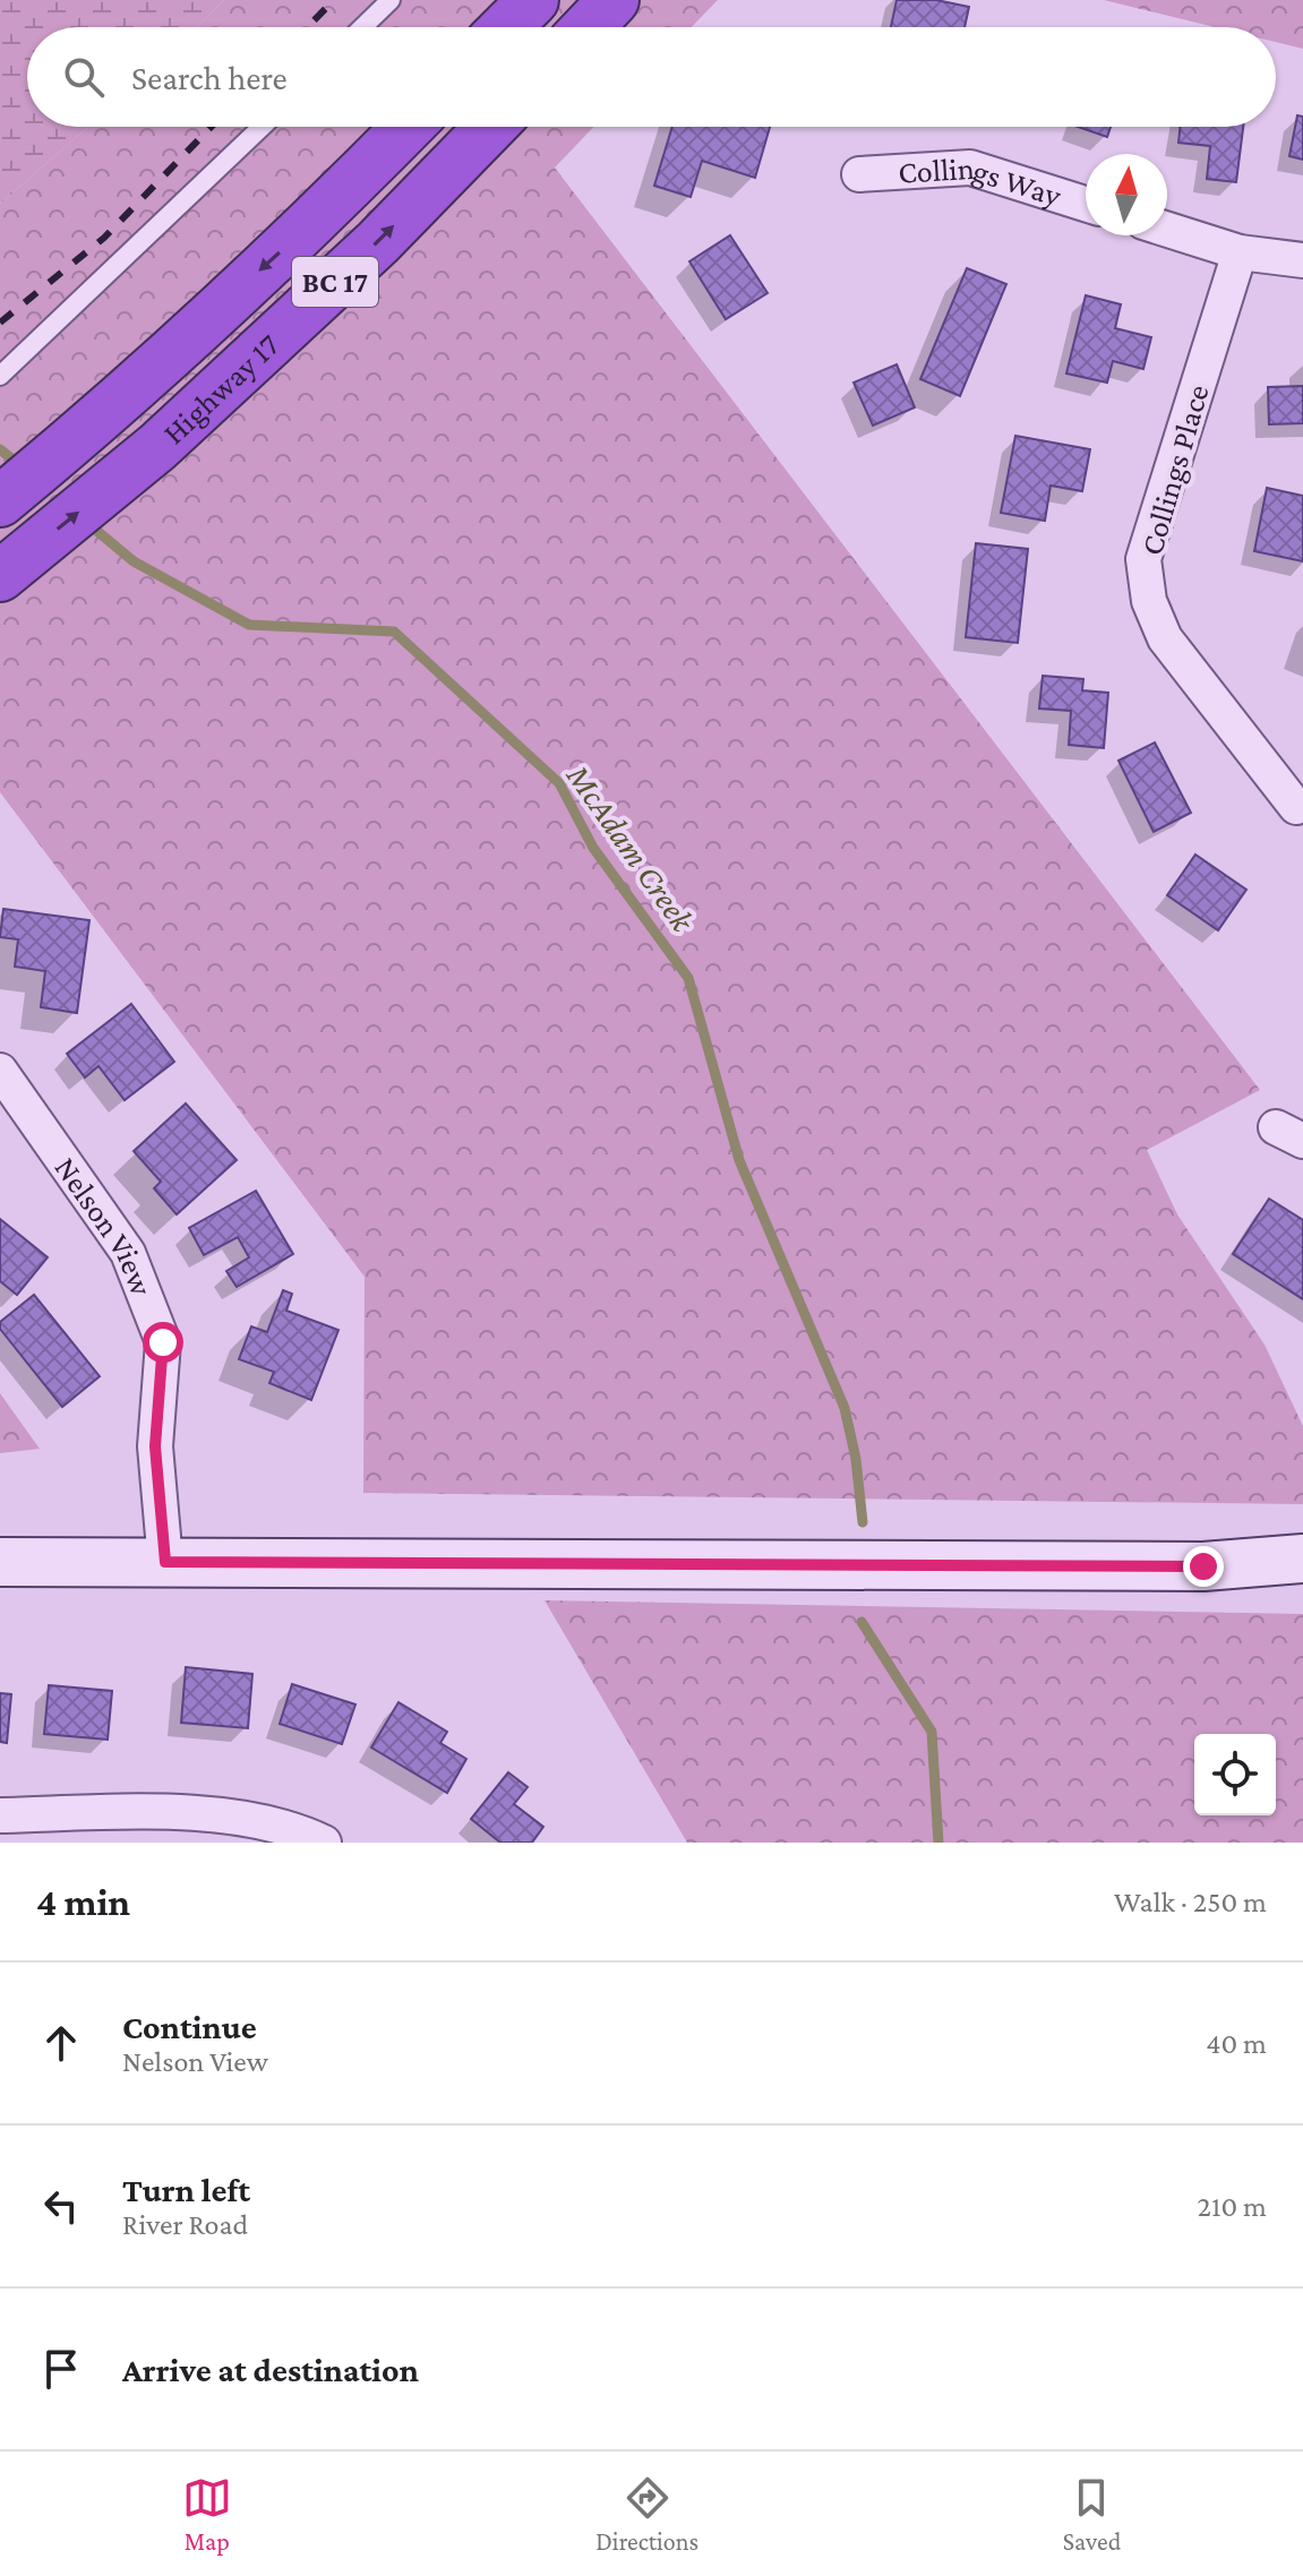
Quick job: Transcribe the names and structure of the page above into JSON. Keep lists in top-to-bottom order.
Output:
{
  "streets": {
    "highway": ["BC 17", "Highway 17"],
    "street": ["Collings Way", "Collings Place", "Nelson View"]
  },
  "water": ["McAdam Creek"],
  "north": "top",
  "page": {
    "search": "Search here",
    "heading": ["4 min", "Walk · 250 m"],
    "list": [
      ["Continue", "Nelson View", "40 m"],
      ["Turn left", "River Road", "210 m"],
      "Arrive at destination"
    ],
    "nav": ["Map", "Directions", "Saved"]
  }
}
